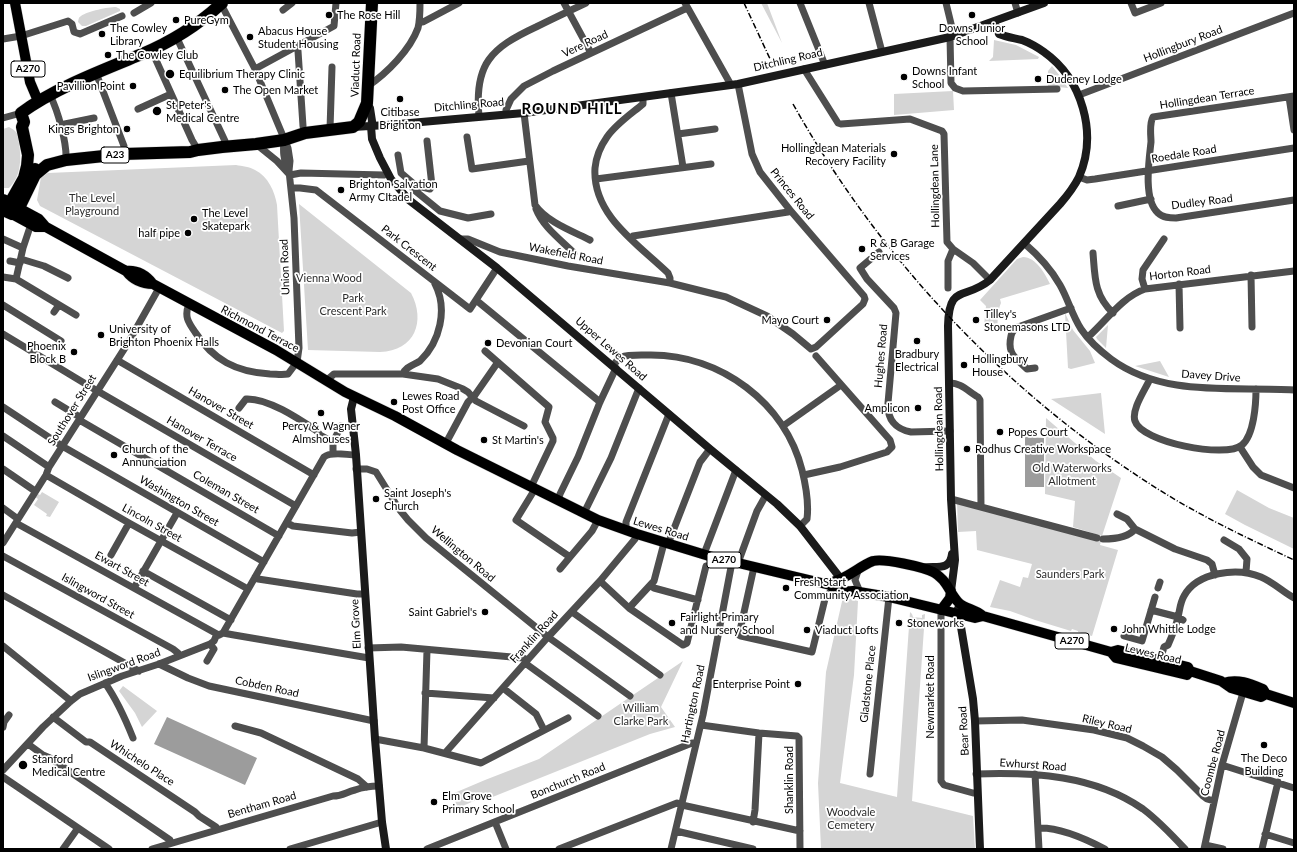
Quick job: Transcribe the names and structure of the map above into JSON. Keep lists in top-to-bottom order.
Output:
{
  "streets": {
    "highway": ["Ditchling Road", "Viaduct Road", "A23"],
    "main road": ["A270", "Richmond Terrace", "Lewes Road"],
    "street": [
      "Vere Road",
      "Hollingbury Road",
      "Hollingdean Terrace",
      "Roedale Road",
      "Hollingdean Lane",
      "Princes Road",
      "Dudley Road",
      "Park Crescent",
      "Wakefield Road",
      "Union Road",
      "Horton Road",
      "Upper Lewes Road",
      "Hughes Road",
      "Davey Drive",
      "Hanover Street",
      "Southover Street",
      "Hollingdean Road",
      "Hanover Terrace",
      "Coleman Street",
      "Washington Street",
      "Lincoln Street",
      "Wellington Road",
      "Ewart Street",
      "Islingword Street",
      "Elm Grove",
      "Franklin Road",
      "Islingword Road",
      "Gladstone Place",
      "Cobden Road",
      "Newmarket Road",
      "Hartington Road",
      "Riley Road",
      "Bear Road",
      "Whichelo Place",
      "Coombe Road",
      "Ewhurst Road",
      "Shanklin Road",
      "Bonchurch Road",
      "Bentham Road"
    ]
  },
  "crossings": [
    ["Vere Road", "Ditchling Road"],
    ["Vere Road", "Princes Road"],
    ["Ditchling Road", "Viaduct Road"],
    ["Ditchling Road", "A23"],
    ["Ditchling Road", "Hollingdean Lane"],
    ["Ditchling Road", "Princes Road"],
    ["Ditchling Road", "Union Road"],
    ["Ditchling Road", "Upper Lewes Road"],
    ["Viaduct Road", "Upper Lewes Road"],
    ["A270", "Richmond Terrace"],
    ["A270", "Lewes Road"],
    ["A270", "Elm Grove"],
    ["Hollingdean Terrace", "Roedale Road"],
    ["Hollingdean Terrace", "Dudley Road"],
    ["Roedale Road", "Dudley Road"],
    ["A23", "Richmond Terrace"],
    ["Princes Road", "Wakefield Road"],
    ["Park Crescent", "Union Road"],
    ["Wakefield Road", "Upper Lewes Road"],
    ["Union Road", "Richmond Terrace"],
    ["Horton Road", "Davey Drive"],
    ["Richmond Terrace", "Southover Street"],
    ["Richmond Terrace", "Elm Grove"],
    ["Upper Lewes Road", "Lewes Road"],
    ["Upper Lewes Road", "Hartington Road"],
    ["Hughes Road", "Hollingdean Road"],
    ["Hanover Street", "Southover Street"],
    ["Southover Street", "Hanover Terrace"],
    ["Southover Street", "Coleman Street"],
    ["Southover Street", "Washington Street"],
    ["Southover Street", "Lincoln Street"],
    ["Southover Street", "Ewart Street"],
    ["Lewes Road", "Franklin Road"],
    ["Lewes Road", "Gladstone Place"],
    ["Lewes Road", "Newmarket Road"],
    ["Lewes Road", "Hartington Road"],
    ["Lewes Road", "Bear Road"],
    ["Lewes Road", "Coombe Road"],
    ["Wellington Road", "Elm Grove"],
    ["Wellington Road", "Franklin Road"],
    ["Ewart Street", "Elm Grove"],
    ["Islingword Street", "Islingword Road"],
    ["Elm Grove", "Cobden Road"],
    ["Elm Grove", "Bentham Road"],
    ["Islingword Road", "Cobden Road"],
    ["Islingword Road", "Whichelo Place"],
    ["Newmarket Road", "Bear Road"],
    ["Hartington Road", "Shanklin Road"],
    ["Hartington Road", "Bonchurch Road"],
    ["Riley Road", "Bear Road"],
    ["Riley Road", "Coombe Road"],
    ["Bear Road", "Ewhurst Road"],
    ["Whichelo Place", "Bentham Road"]
  ],
  "districts": ["ROUND HILL"],
  "parks": [
    "The Level Playground",
    "Vienna Wood",
    "Park Crescent Park",
    "Old Waterworks Allotment",
    "Saunders Park",
    "William Clarke Park",
    "Woodvale Cemetery"
  ],
  "places": [
    "The Rose Hill",
    "Downs Junior School",
    "PureGym",
    "The Cowley Library",
    "Abacus House Student Housing",
    "The Cowley Club",
    "Equilibrium Therapy Clinic",
    "Downs Infant School",
    "Dudeney Lodge",
    "Pavillion Point",
    "The Open Market",
    "Citibase Brighton",
    "St Peter's Medical Centre",
    "Kings Brighton",
    "Hollingdean Materials Recovery Facility",
    "Brighton Salvation Army CItadel",
    "The Level Skatepark",
    "half pipe",
    "R & B Garage Services",
    "Mayo Court",
    "Tilley's Stonemasons LTD",
    "University of Brighton Phoenix Halls",
    "Bradbury Electrical",
    "Devonian Court",
    "Phoenix Block B",
    "Hollingbury House",
    "Lewes Road Post Office",
    "Amplicon",
    "Percy & Wagner Almshouses",
    "Popes Court",
    "St Martin's",
    "Rodhus Creative Workspace",
    "Church of the Annunciation",
    "Saint Joseph's Church",
    "Fresh Start Community Association",
    "Saint Gabriel's",
    "Fairlight Primary and Nursery School",
    "Stoneworks",
    "John Whittle Lodge",
    "Viaduct Lofts",
    "Enterprise Point",
    "The Deco Building",
    "Stanford Medical Centre",
    "Elm Grove Primary School"
  ]
}
